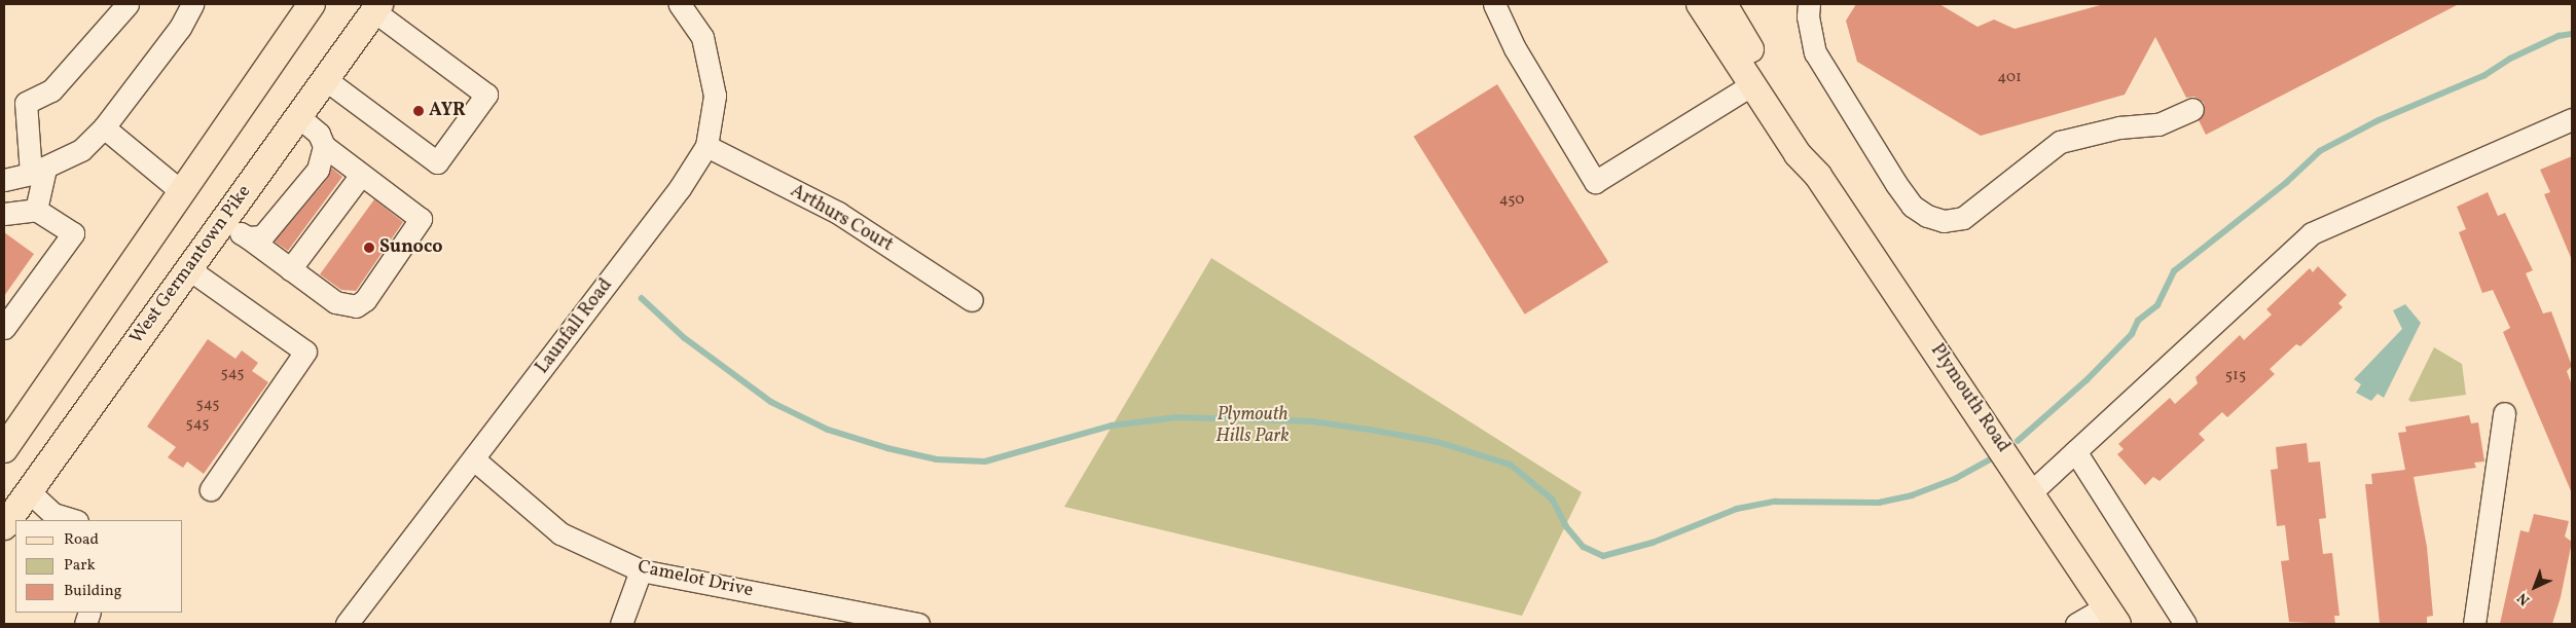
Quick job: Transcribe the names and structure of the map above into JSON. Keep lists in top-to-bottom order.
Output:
{
  "streets": {
    "main road": ["West Germantown Pike", "Plymouth Road"],
    "street": ["Arthurs Court", "Launfall Road", "Camelot Drive"]
  },
  "crossings": [
    ["Arthurs Court", "Launfall Road"],
    ["Launfall Road", "Camelot Drive"]
  ],
  "parks": ["Plymouth Hills Park"],
  "places": ["AYR", "Sunoco"],
  "house_numbers": [
    "401",
    "450",
    "545",
    "515",
    "545",
    "545"
  ],
  "legend": ["Road", "Park", "Building"],
  "north": "bottom left"
}
